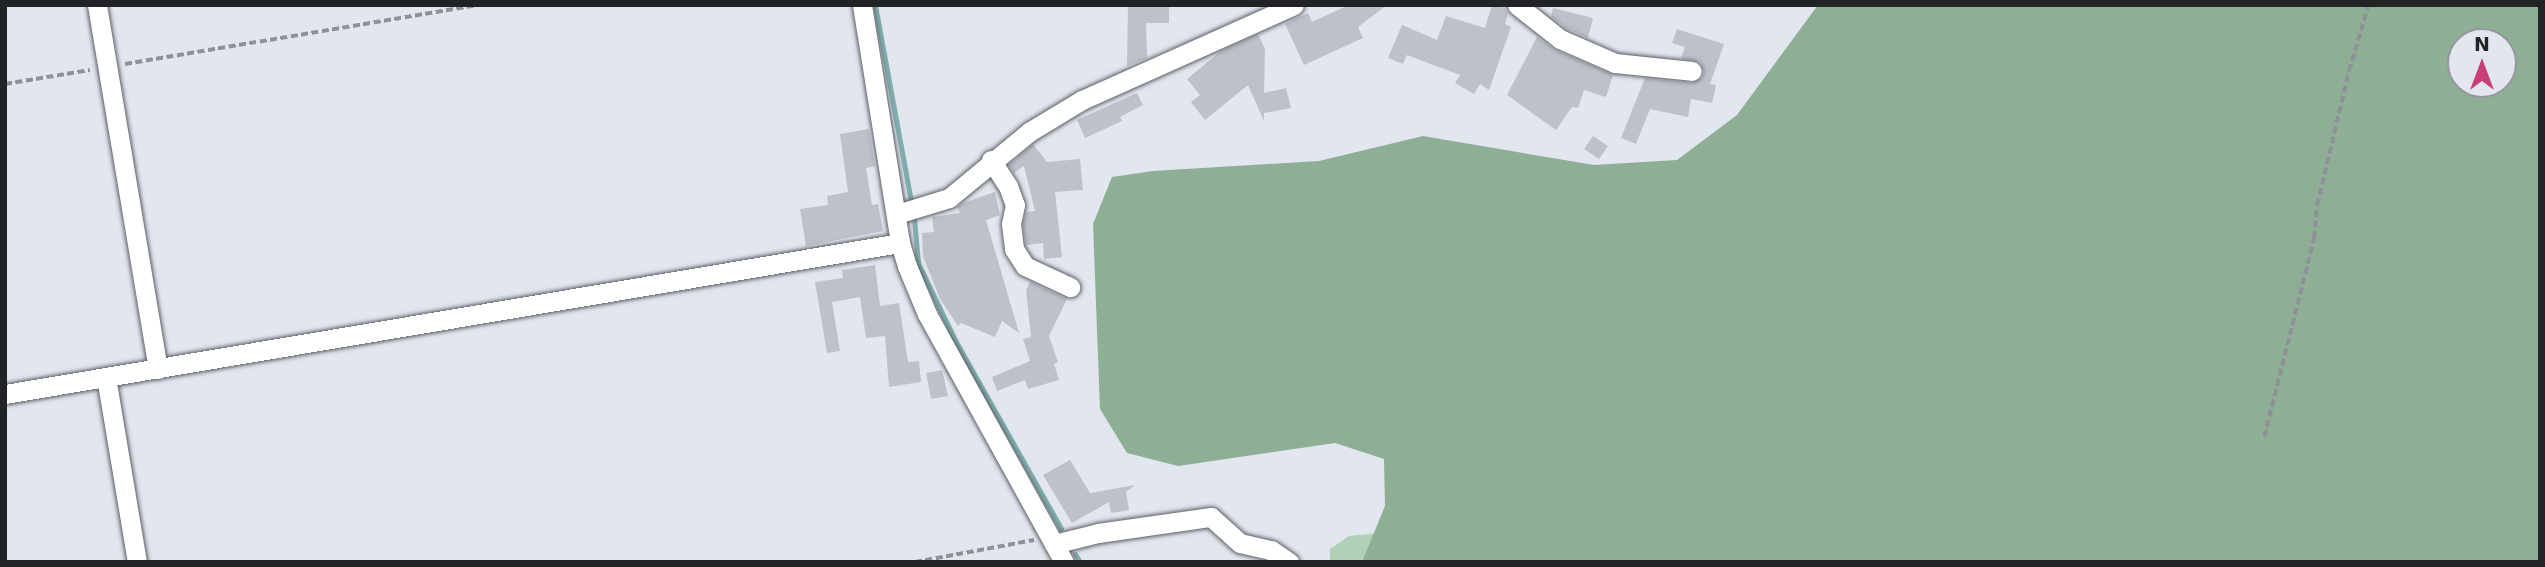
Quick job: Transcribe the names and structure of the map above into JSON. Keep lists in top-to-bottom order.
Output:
{
  "north": "top"
}
